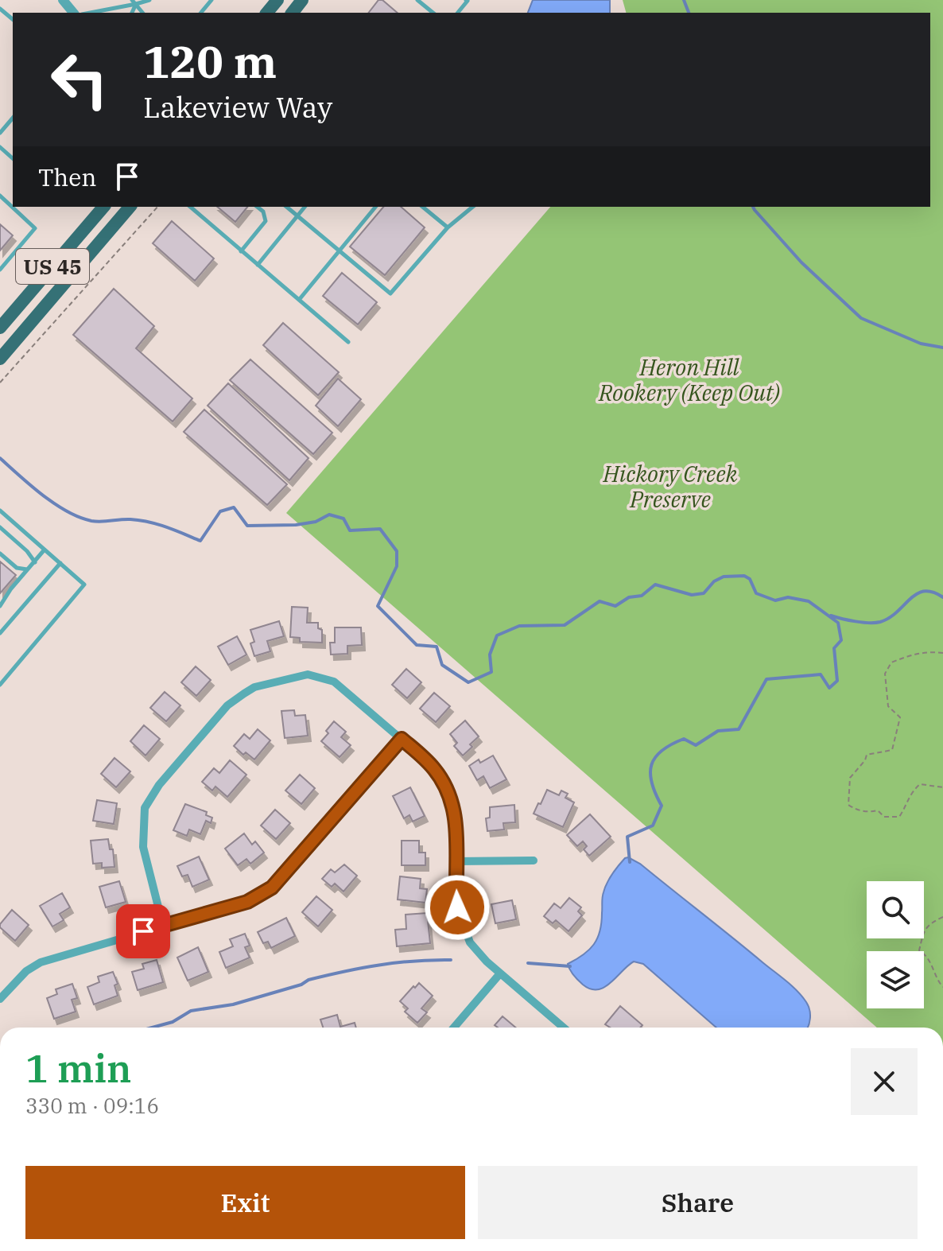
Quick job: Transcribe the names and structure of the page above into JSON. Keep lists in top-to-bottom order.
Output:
{
  "streets": {
    "main road": ["US 45"]
  },
  "parks": ["Heron Hill Rookery (Keep Out)", "Hickory Creek Preserve"],
  "page": {
    "turn": ["120 m", "Lakeview Way"],
    "then": "Then",
    "heading": ["1 min", "330 m · 09:16"],
    "buttons": ["Exit", "Share"]
  }
}
